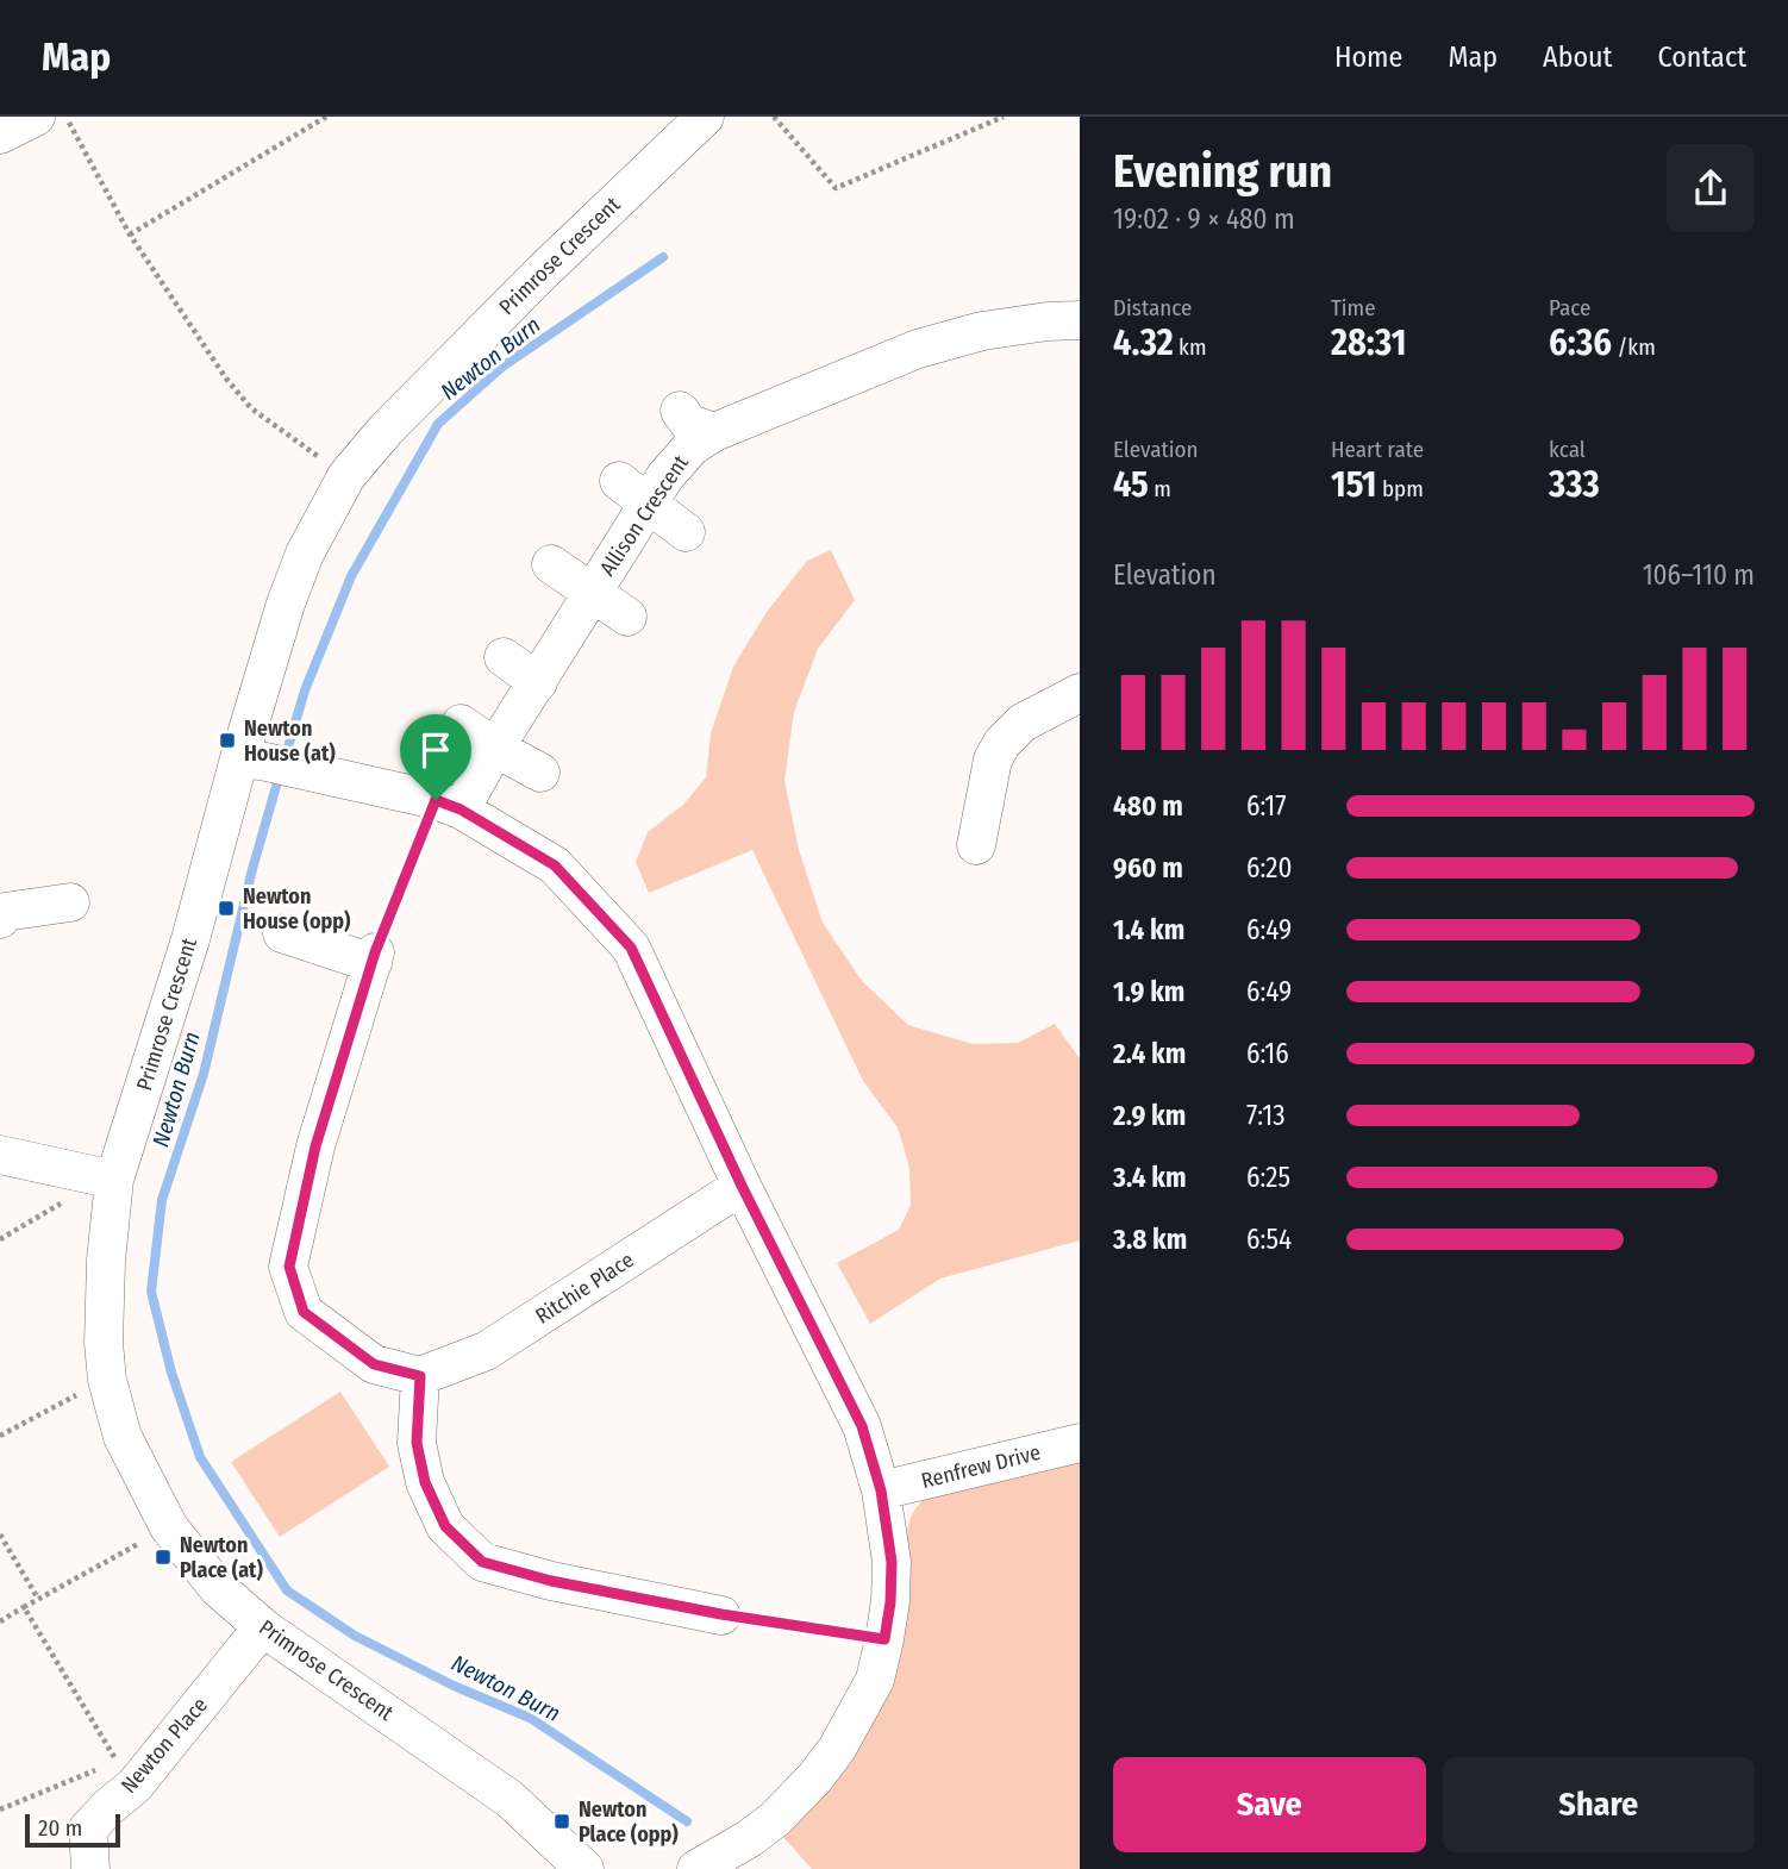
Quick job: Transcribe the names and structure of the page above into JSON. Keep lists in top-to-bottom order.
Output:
{
  "streets": {
    "street": [
      "Primrose Crescent",
      "Allison Crescent",
      "Ritchie Place",
      "Renfrew Drive",
      "Newton Place"
    ]
  },
  "crossings": [
    ["Primrose Crescent", "Newton Place"]
  ],
  "water": ["Newton Burn"],
  "places": {
    "transit": [
      "Newton House (at)",
      "Newton House (opp)",
      "Newton Place (at)",
      "Newton Place (opp)"
    ]
  },
  "scale_bar": "20 m",
  "page": {
    "header": "Map",
    "nav": [
      "Home",
      "Map",
      "About",
      "Contact"
    ],
    "heading": ["Evening run", "19:02 · 9 × 480 m"],
    "stats": [
      ["Distance", "4.32 km"],
      ["Time", "28:31"],
      ["Pace", "6:36 /km"],
      ["Elevation", "45 m"],
      ["Heart rate", "151 bpm"],
      ["kcal", "333"]
    ],
    "chart": ["Elevation", "106–110 m"],
    "list": [
      {
        "name": "480 m",
        "note": "6:17"
      },
      {
        "name": "960 m",
        "note": "6:20"
      },
      {
        "name": "1.4 km",
        "note": "6:49"
      },
      {
        "name": "1.9 km",
        "note": "6:49"
      },
      {
        "name": "2.4 km",
        "note": "6:16"
      },
      {
        "name": "2.9 km",
        "note": "7:13"
      },
      {
        "name": "3.4 km",
        "note": "6:25"
      },
      {
        "name": "3.8 km",
        "note": "6:54"
      }
    ],
    "buttons": ["Save", "Share"],
    "scale": "20 m"
  }
}
